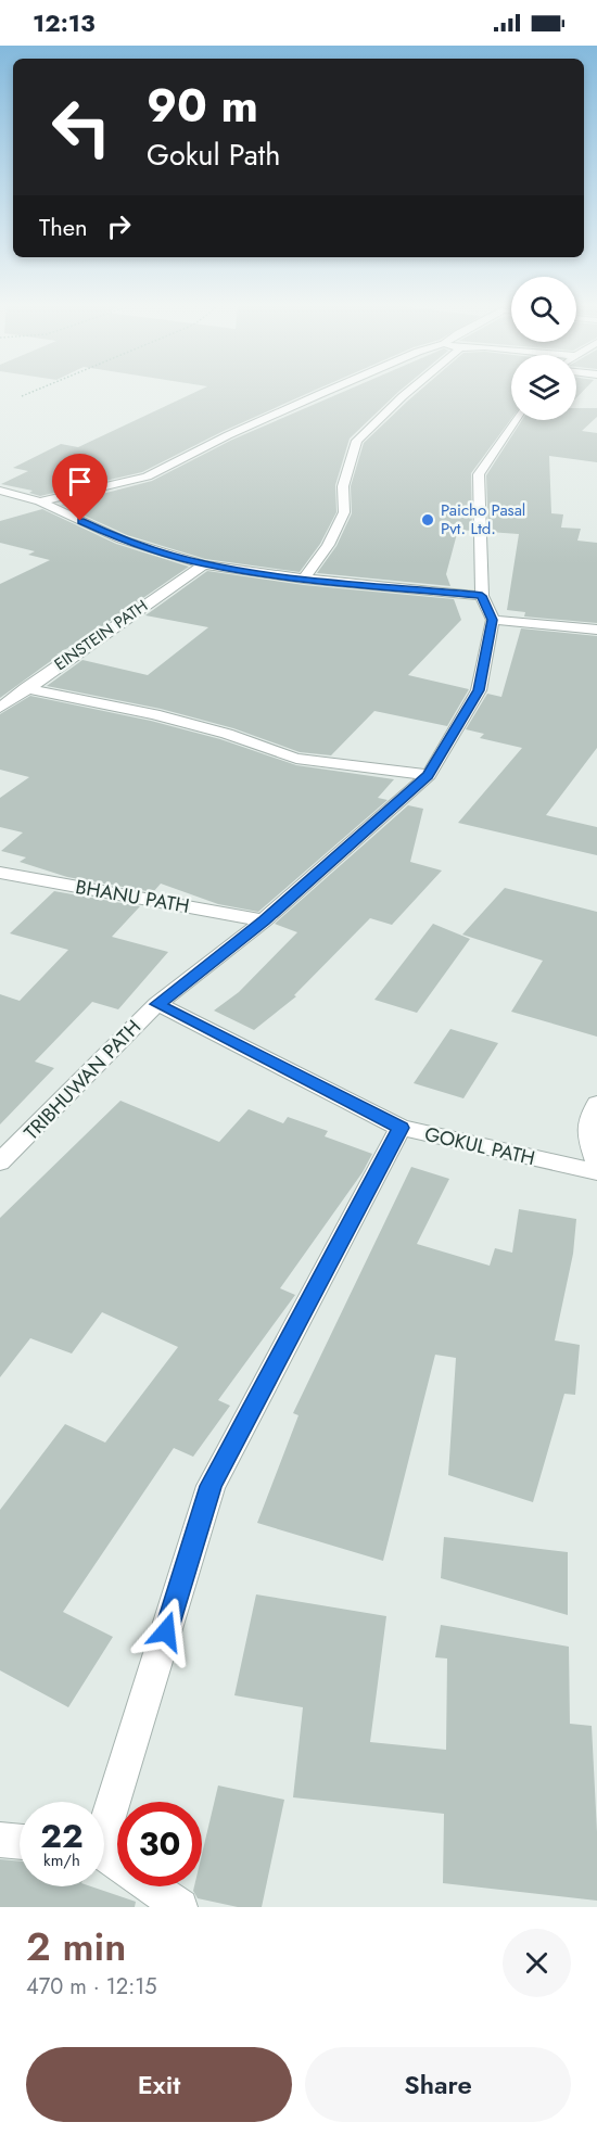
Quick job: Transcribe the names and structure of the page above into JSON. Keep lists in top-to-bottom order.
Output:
{
  "streets": {
    "street": [
      "EINSTEIN PATH",
      "BHANU PATH",
      "TRIBHUWAN PATH",
      "GOKUL PATH"
    ]
  },
  "crossings": [
    ["BHANU PATH", "TRIBHUWAN PATH"],
    ["TRIBHUWAN PATH", "GOKUL PATH"]
  ],
  "places": ["Paicho Pasal Pvt. Ltd."],
  "page": {
    "status": "12:13",
    "turn": ["90 m", "Gokul Path"],
    "then": "Then",
    "speed": "22 km/h",
    "limit": "30",
    "heading": ["2 min", "470 m · 12:15"],
    "buttons": ["Exit", "Share"]
  }
}
